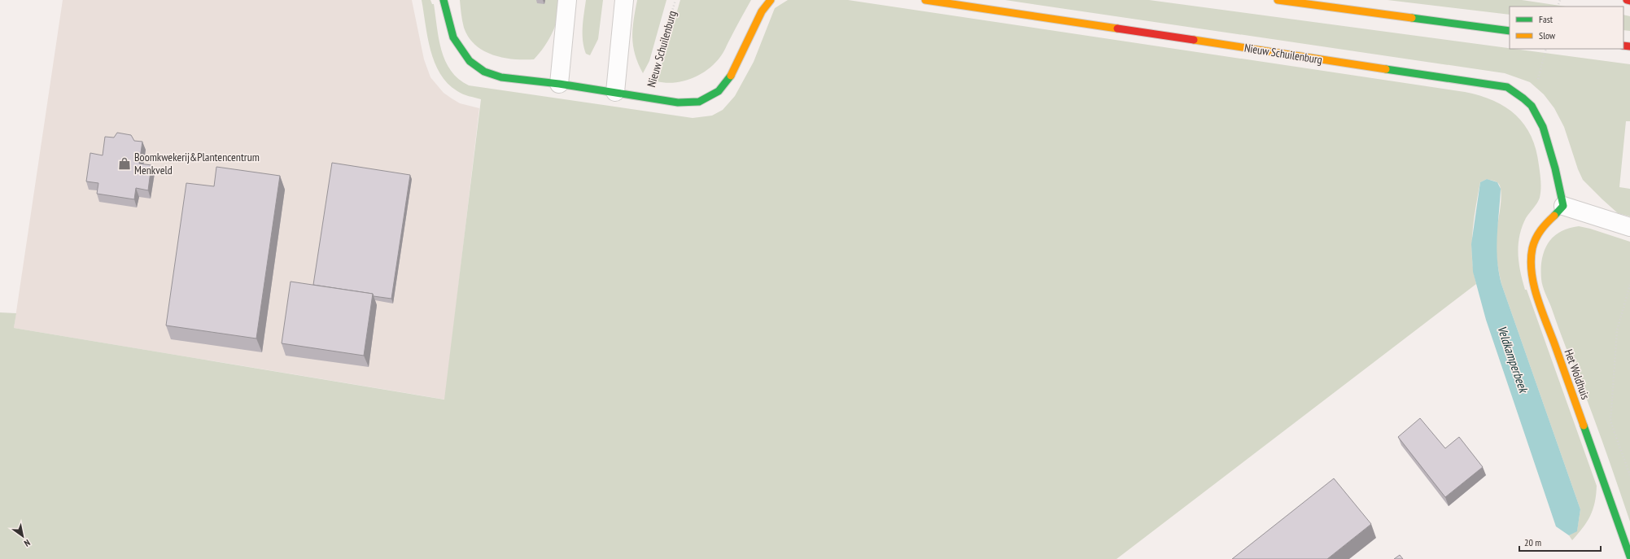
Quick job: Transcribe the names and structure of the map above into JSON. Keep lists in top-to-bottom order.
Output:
{
  "streets": {
    "street": ["Nieuw Schuilenburg", "Het Woldhuis"]
  },
  "crossings": [
    ["Nieuw Schuilenburg", "Het Woldhuis"]
  ],
  "water": ["Veldkamperbeek"],
  "places": {
    "shop": ["Boomkwekerij&Plantencentrum Menkveld"]
  },
  "legend": ["Fast", "Slow"],
  "scale_bar": "20 m",
  "north": "bottom right"
}
